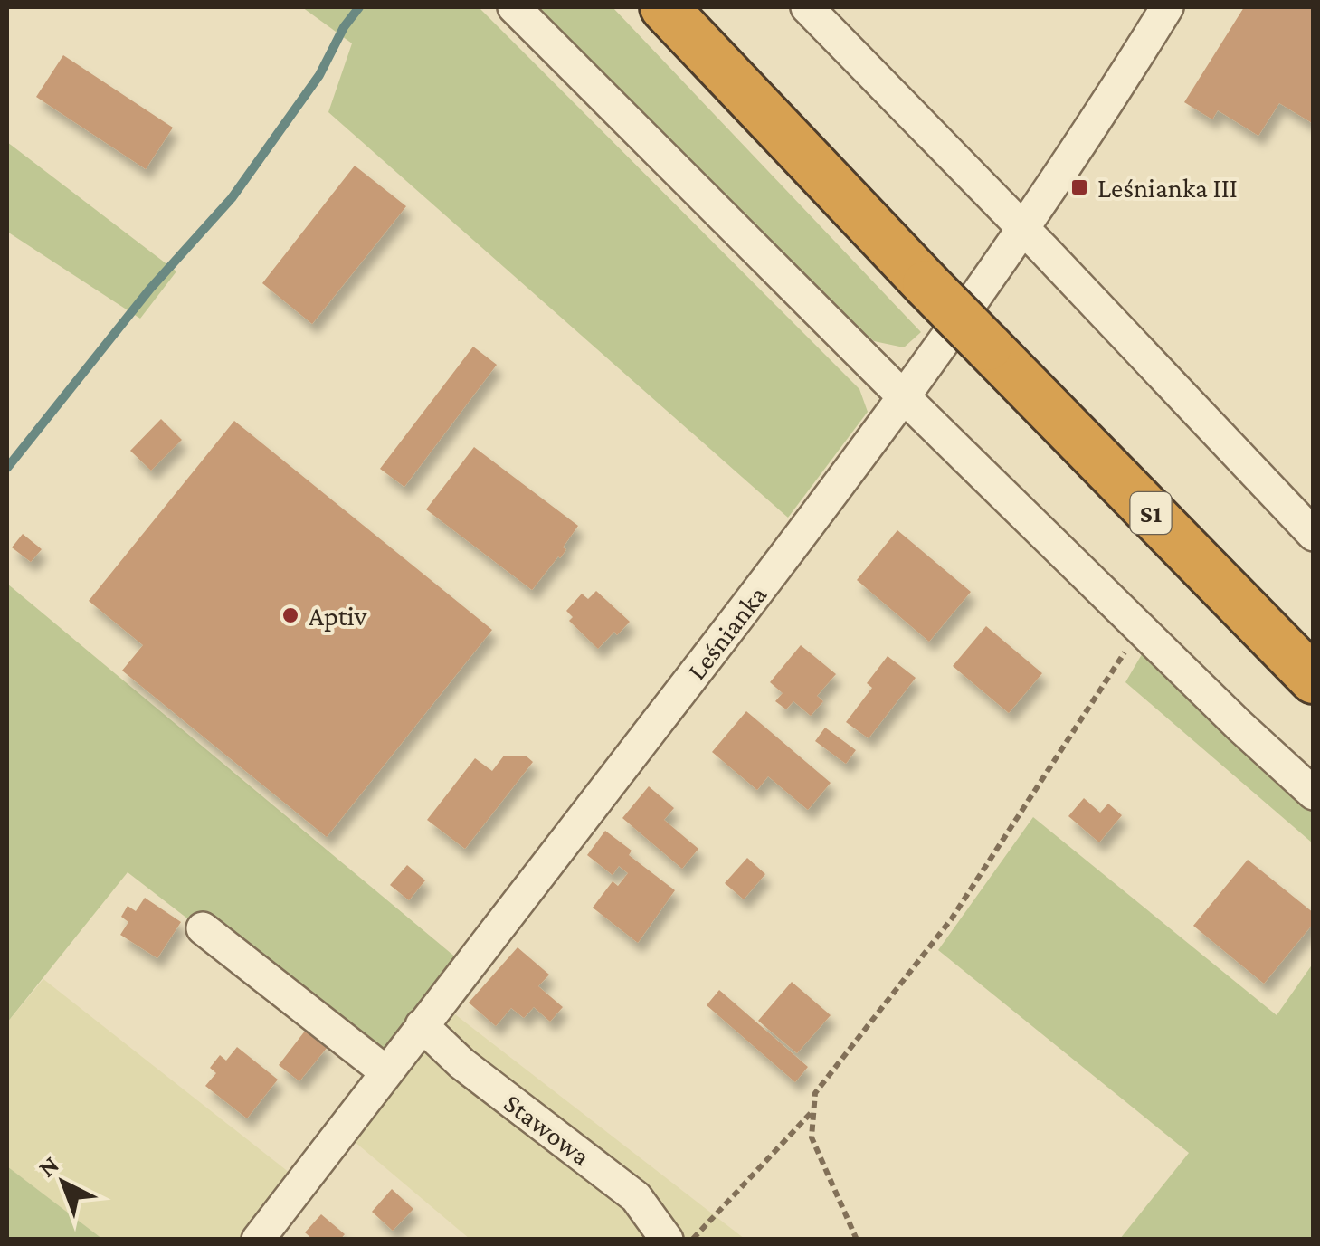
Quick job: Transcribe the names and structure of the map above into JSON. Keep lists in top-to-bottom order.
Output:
{
  "streets": {
    "highway": ["S1"],
    "street": ["Leśnianka", "Stawowa"]
  },
  "crossings": [
    ["Leśnianka", "Stawowa"]
  ],
  "places": {
    "transit": ["Leśnianka III"],
    "other": ["Aptiv"]
  },
  "north": "top left"
}
